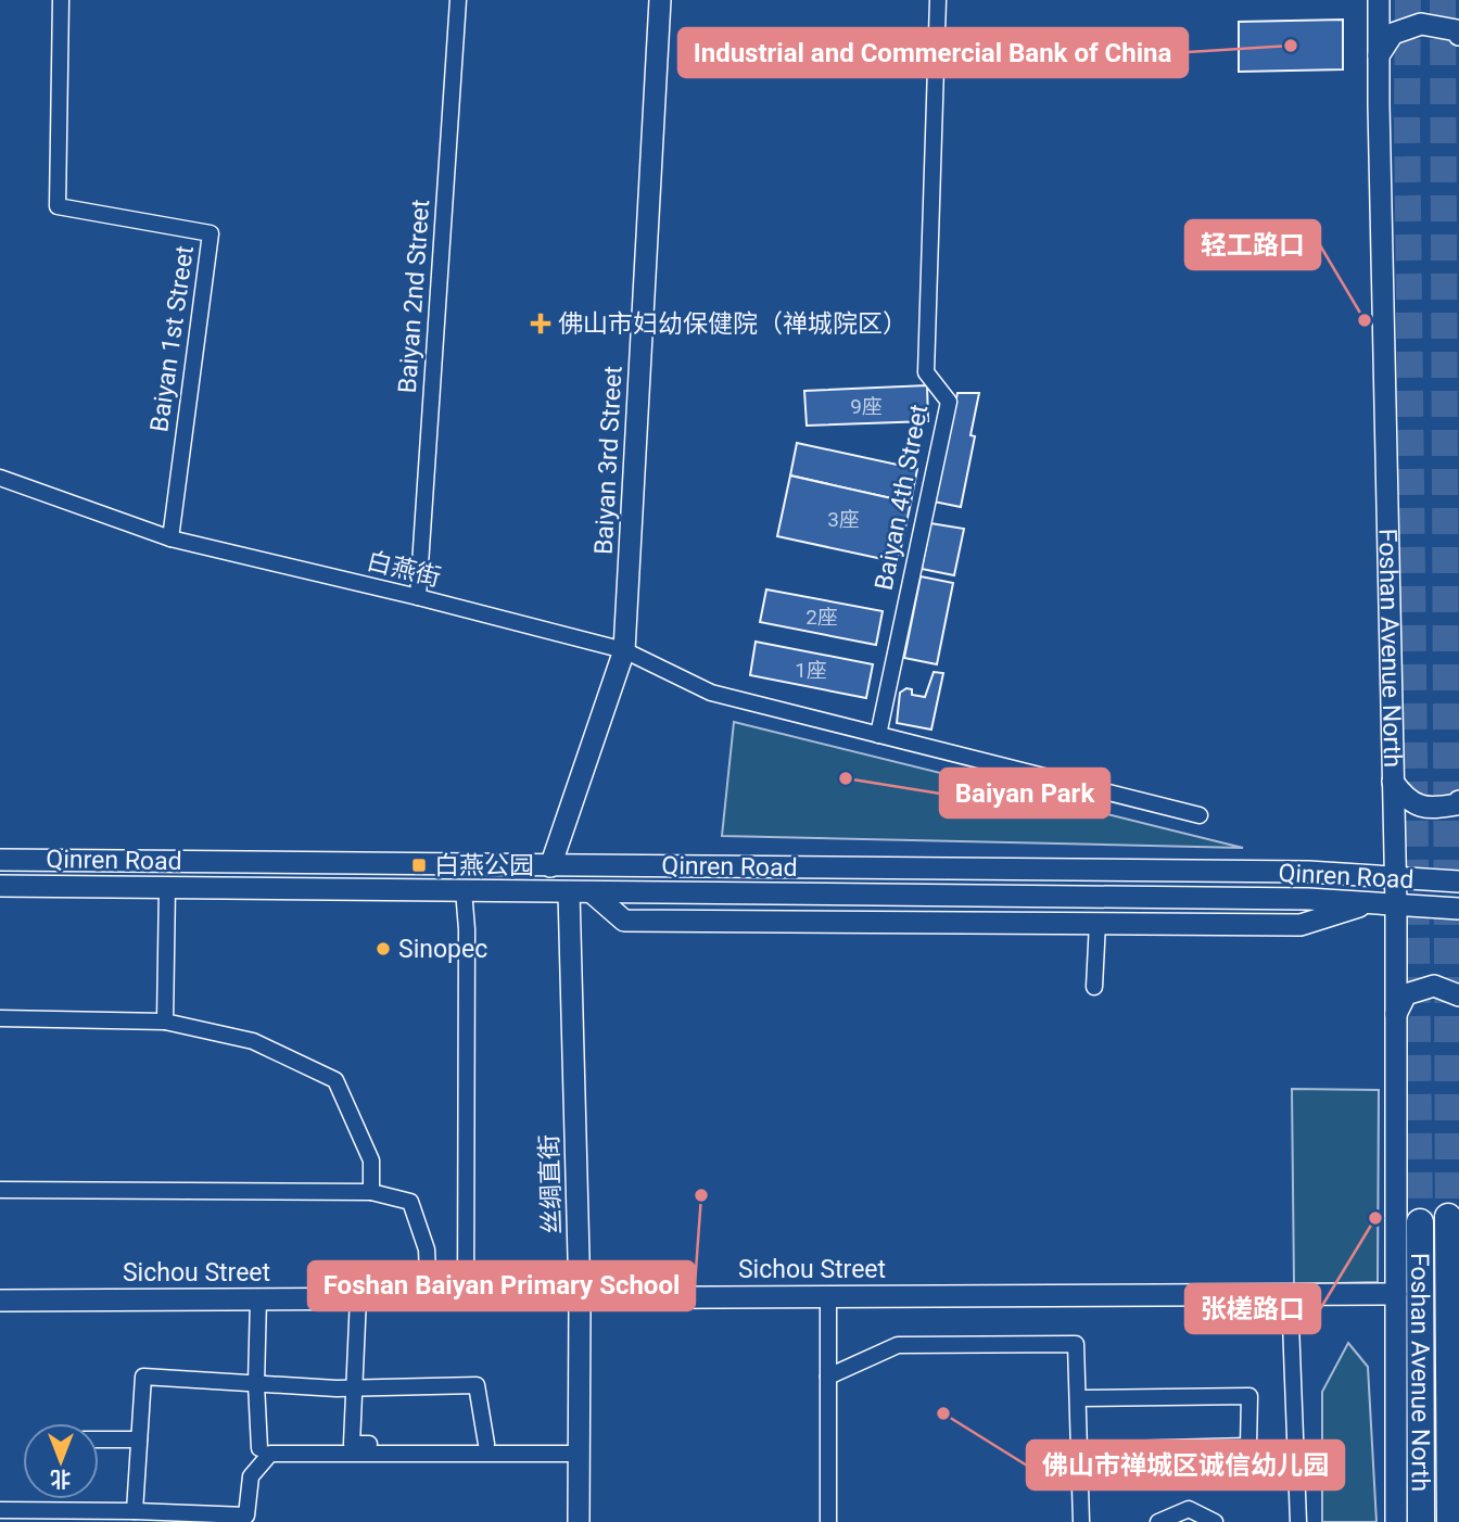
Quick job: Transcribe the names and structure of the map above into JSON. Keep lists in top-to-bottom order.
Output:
{
  "streets": {
    "highway": ["Foshan Avenue North"],
    "main road": [
      "Baiyan 3rd Street",
      "Qinren Road",
      "丝绸直街",
      "Sichou Street"
    ],
    "street": [
      "Baiyan 2nd Street",
      "Baiyan 1st Street",
      "Baiyan 4th Street",
      "白燕街"
    ]
  },
  "crossings": [
    ["Baiyan 2nd Street", "白燕街"],
    ["Baiyan 1st Street", "白燕街"],
    ["Baiyan 3rd Street", "白燕街"],
    ["Baiyan 3rd Street", "Qinren Road"],
    ["Baiyan 4th Street", "白燕街"],
    ["Foshan Avenue North", "Qinren Road"],
    ["Foshan Avenue North", "Sichou Street"],
    ["Qinren Road", "丝绸直街"],
    ["丝绸直街", "Sichou Street"]
  ],
  "places": {
    "other": [
      "Industrial and Commercial Bank of China",
      "轻工路口",
      "Baiyan Park",
      "Sinopec",
      "Foshan Baiyan Primary School",
      "张槎路口",
      "佛山市禅城区诚信幼儿园"
    ],
    "health": ["佛山市妇幼保健院（禅城院区）"],
    "transit": ["白燕公园"]
  },
  "house_numbers": [
    "9座",
    "3座",
    "2座",
    "1座"
  ],
  "north": "bottom"
}
